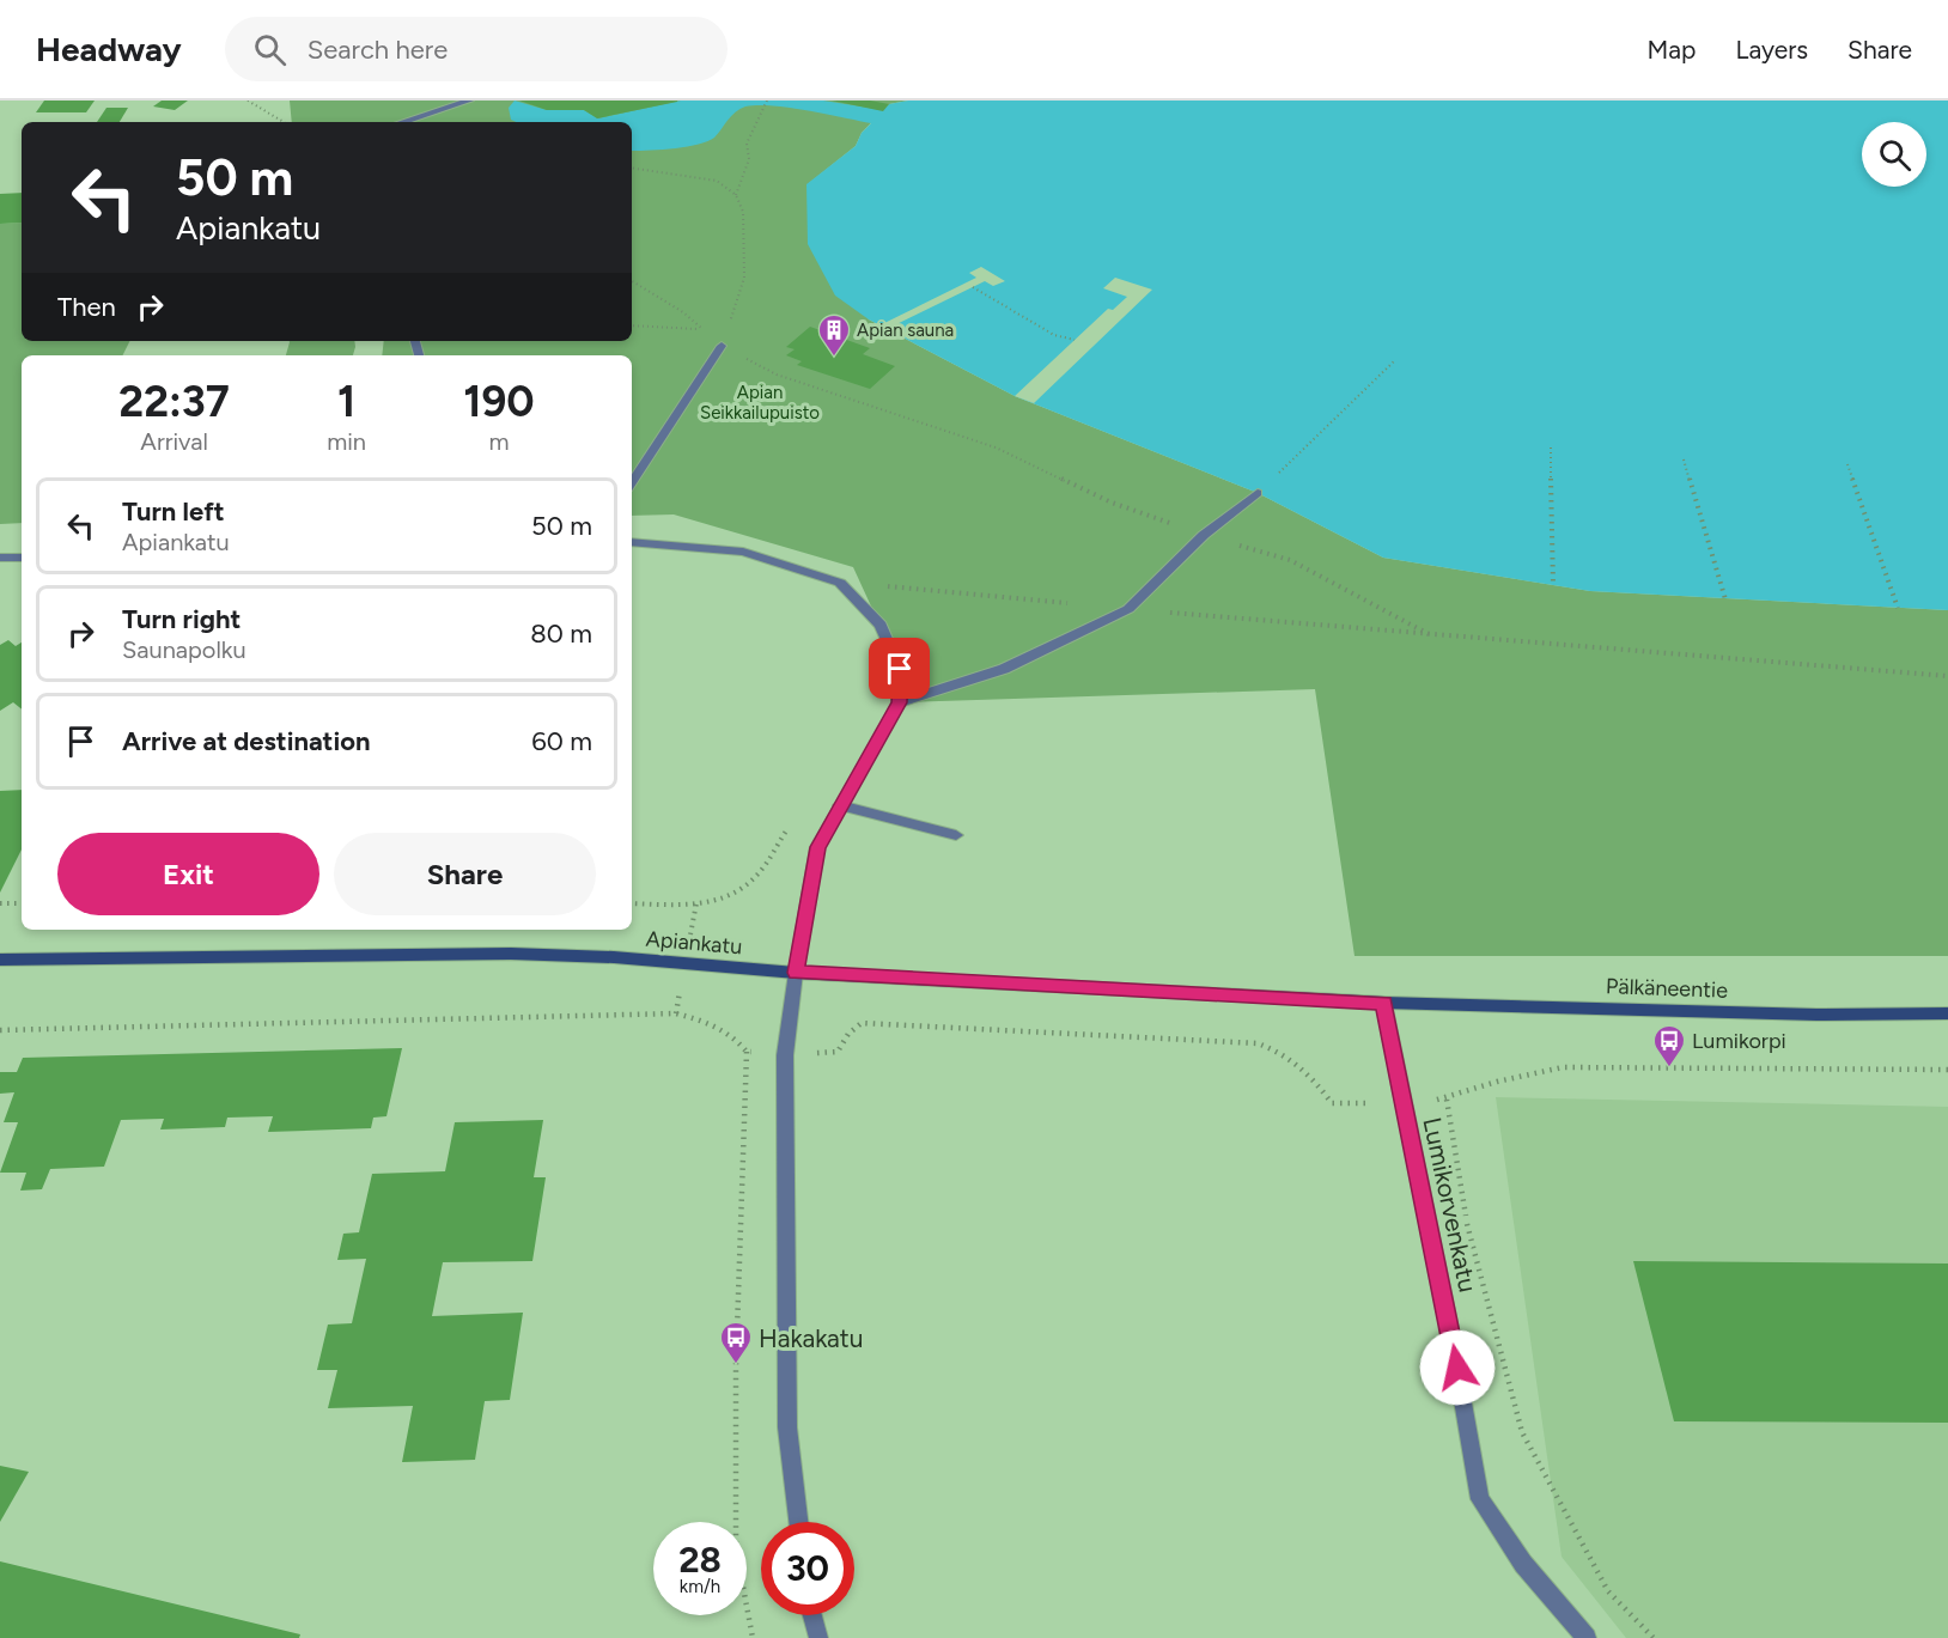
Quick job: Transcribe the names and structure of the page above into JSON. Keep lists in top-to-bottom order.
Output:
{
  "streets": {
    "main road": ["Apiankatu", "Pälkäneentie"],
    "street": ["Lumikorvenkatu"]
  },
  "crossings": [
    ["Apiankatu", "Pälkäneentie"],
    ["Apiankatu", "Lumikorvenkatu"],
    ["Pälkäneentie", "Lumikorvenkatu"]
  ],
  "parks": ["Apian Seikkailupuisto"],
  "places": {
    "building": ["Apian sauna"],
    "bus stop": ["Lumikorpi", "Hakakatu"]
  },
  "page": {
    "header": "Headway",
    "search": "Search here",
    "nav": ["Map", "Layers", "Share"],
    "turn": ["50 m", "Apiankatu"],
    "then": "Then",
    "eta": [
      "22:37",
      "Arrival",
      "1",
      "min",
      "190",
      "m"
    ],
    "list": [
      {
        "name": "Turn left",
        "note": "Apiankatu",
        "value": "50 m"
      },
      {
        "name": "Turn right",
        "note": "Saunapolku",
        "value": "80 m"
      },
      {
        "name": "Arrive at destination",
        "value": "60 m"
      }
    ],
    "buttons": ["Exit", "Share"],
    "speed": "28 km/h",
    "limit": "30"
  }
}
